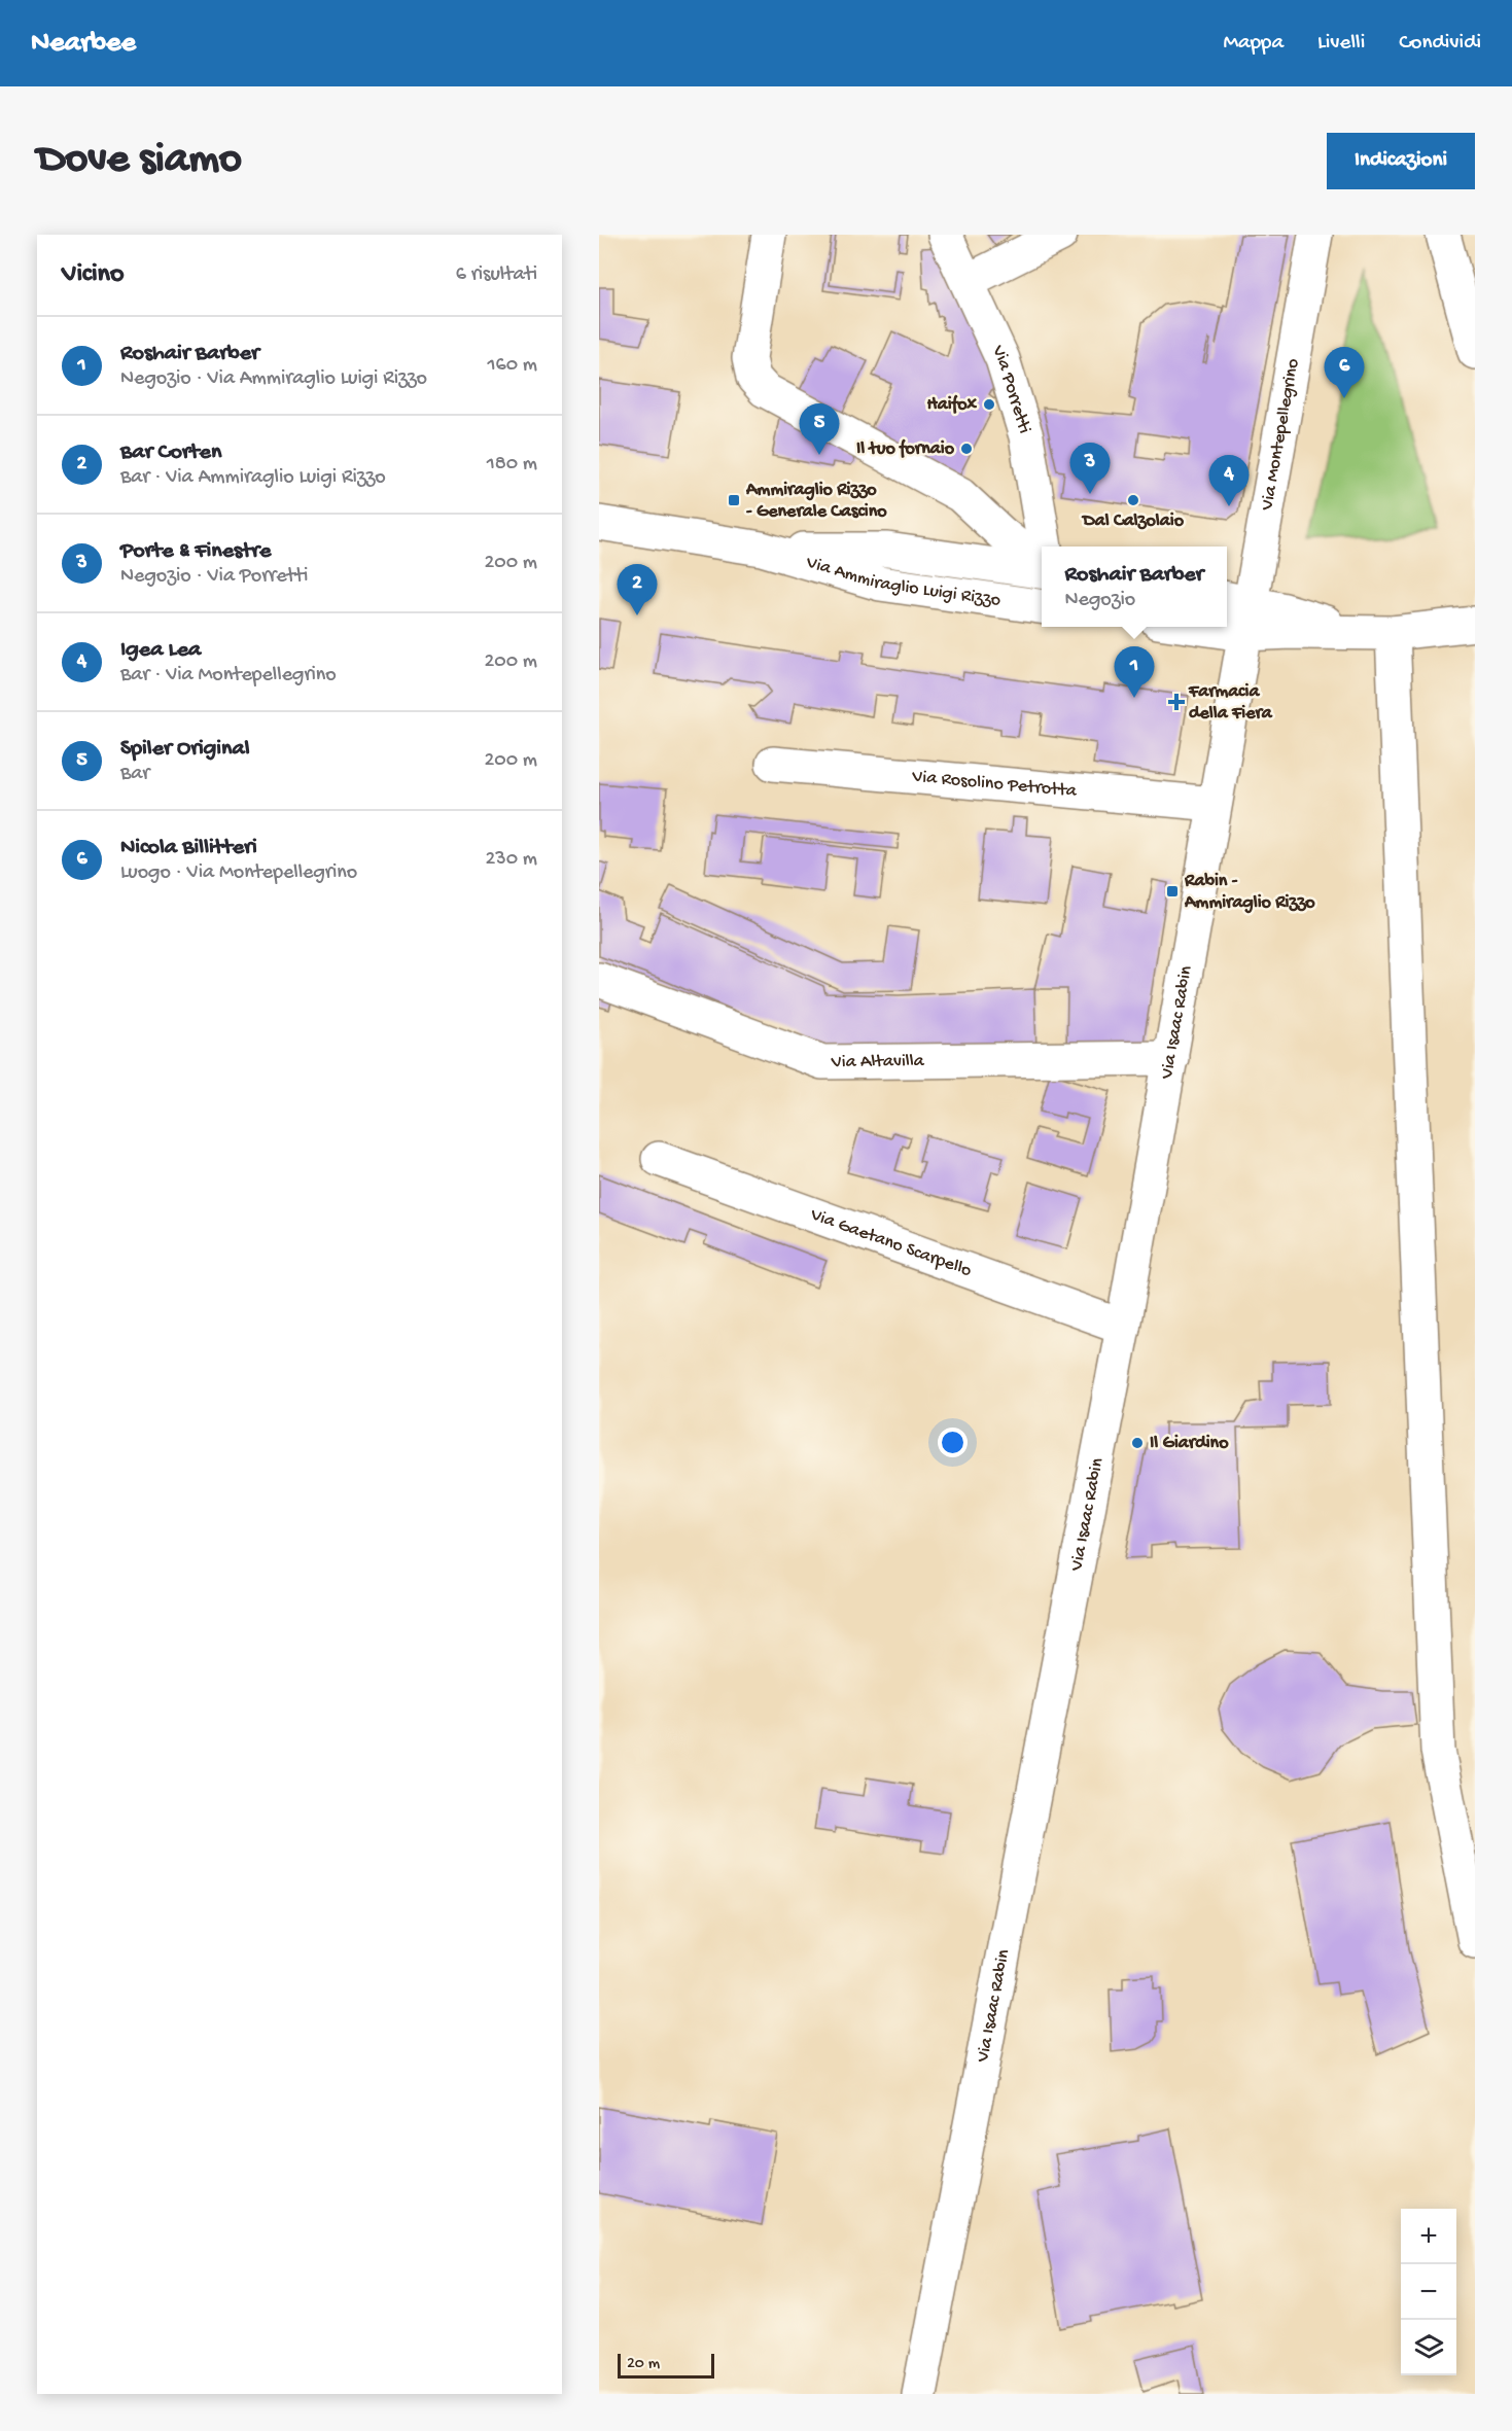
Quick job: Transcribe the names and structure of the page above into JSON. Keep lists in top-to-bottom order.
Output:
{
  "streets": {
    "street": [
      "Via Porretti",
      "Via Montepellegrino",
      "Via Ammiraglio Luigi Rizzo",
      "Via Rosolino Petrotta",
      "Via Isaac Rabin",
      "Via Altavilla",
      "Via Gaetano Scarpello"
    ]
  },
  "crossings": [
    ["Via Montepellegrino", "Via Isaac Rabin"],
    ["Via Rosolino Petrotta", "Via Isaac Rabin"],
    ["Via Isaac Rabin", "Via Altavilla"],
    ["Via Isaac Rabin", "Via Gaetano Scarpello"]
  ],
  "places": {
    "other": [
      "Haifox",
      "Il tuo fornaio",
      "Dal Calzolaio",
      "Il Giardino"
    ],
    "transit": ["Ammiraglio Rizzo - Generale Cascino", "Rabin - Ammiraglio Rizzo"],
    "health": ["Farmacia della Fiera"]
  },
  "scale_bar": "20 m",
  "page": {
    "header": "Nearbee",
    "nav": ["Mappa", "Livelli", "Condividi"],
    "buttons": "Indicazioni",
    "title": "Dove siamo",
    "heading": ["Vicino", "6 risultati"],
    "list": [
      {
        "mark": "1",
        "name": "Roshair Barber",
        "note": "Negozio · Via Ammiraglio Luigi Rizzo",
        "value": "160 m"
      },
      {
        "mark": "2",
        "name": "Bar Corten",
        "note": "Bar · Via Ammiraglio Luigi Rizzo",
        "value": "180 m"
      },
      {
        "mark": "3",
        "name": "Porte & Finestre",
        "note": "Negozio · Via Porretti",
        "value": "200 m"
      },
      {
        "mark": "4",
        "name": "Igea Lea",
        "note": "Bar · Via Montepellegrino",
        "value": "200 m"
      },
      {
        "mark": "5",
        "name": "Spiler Original",
        "note": "Bar",
        "value": "200 m"
      },
      {
        "mark": "6",
        "name": "Nicola Billitteri",
        "note": "Luogo · Via Montepellegrino",
        "value": "230 m"
      }
    ],
    "pins": [
      "6",
      "5",
      "3",
      "4",
      "2",
      "1"
    ],
    "popup": ["Roshair Barber", "Negozio"],
    "map_buttons": ["+", "−"],
    "scale": "20 m"
  }
}
